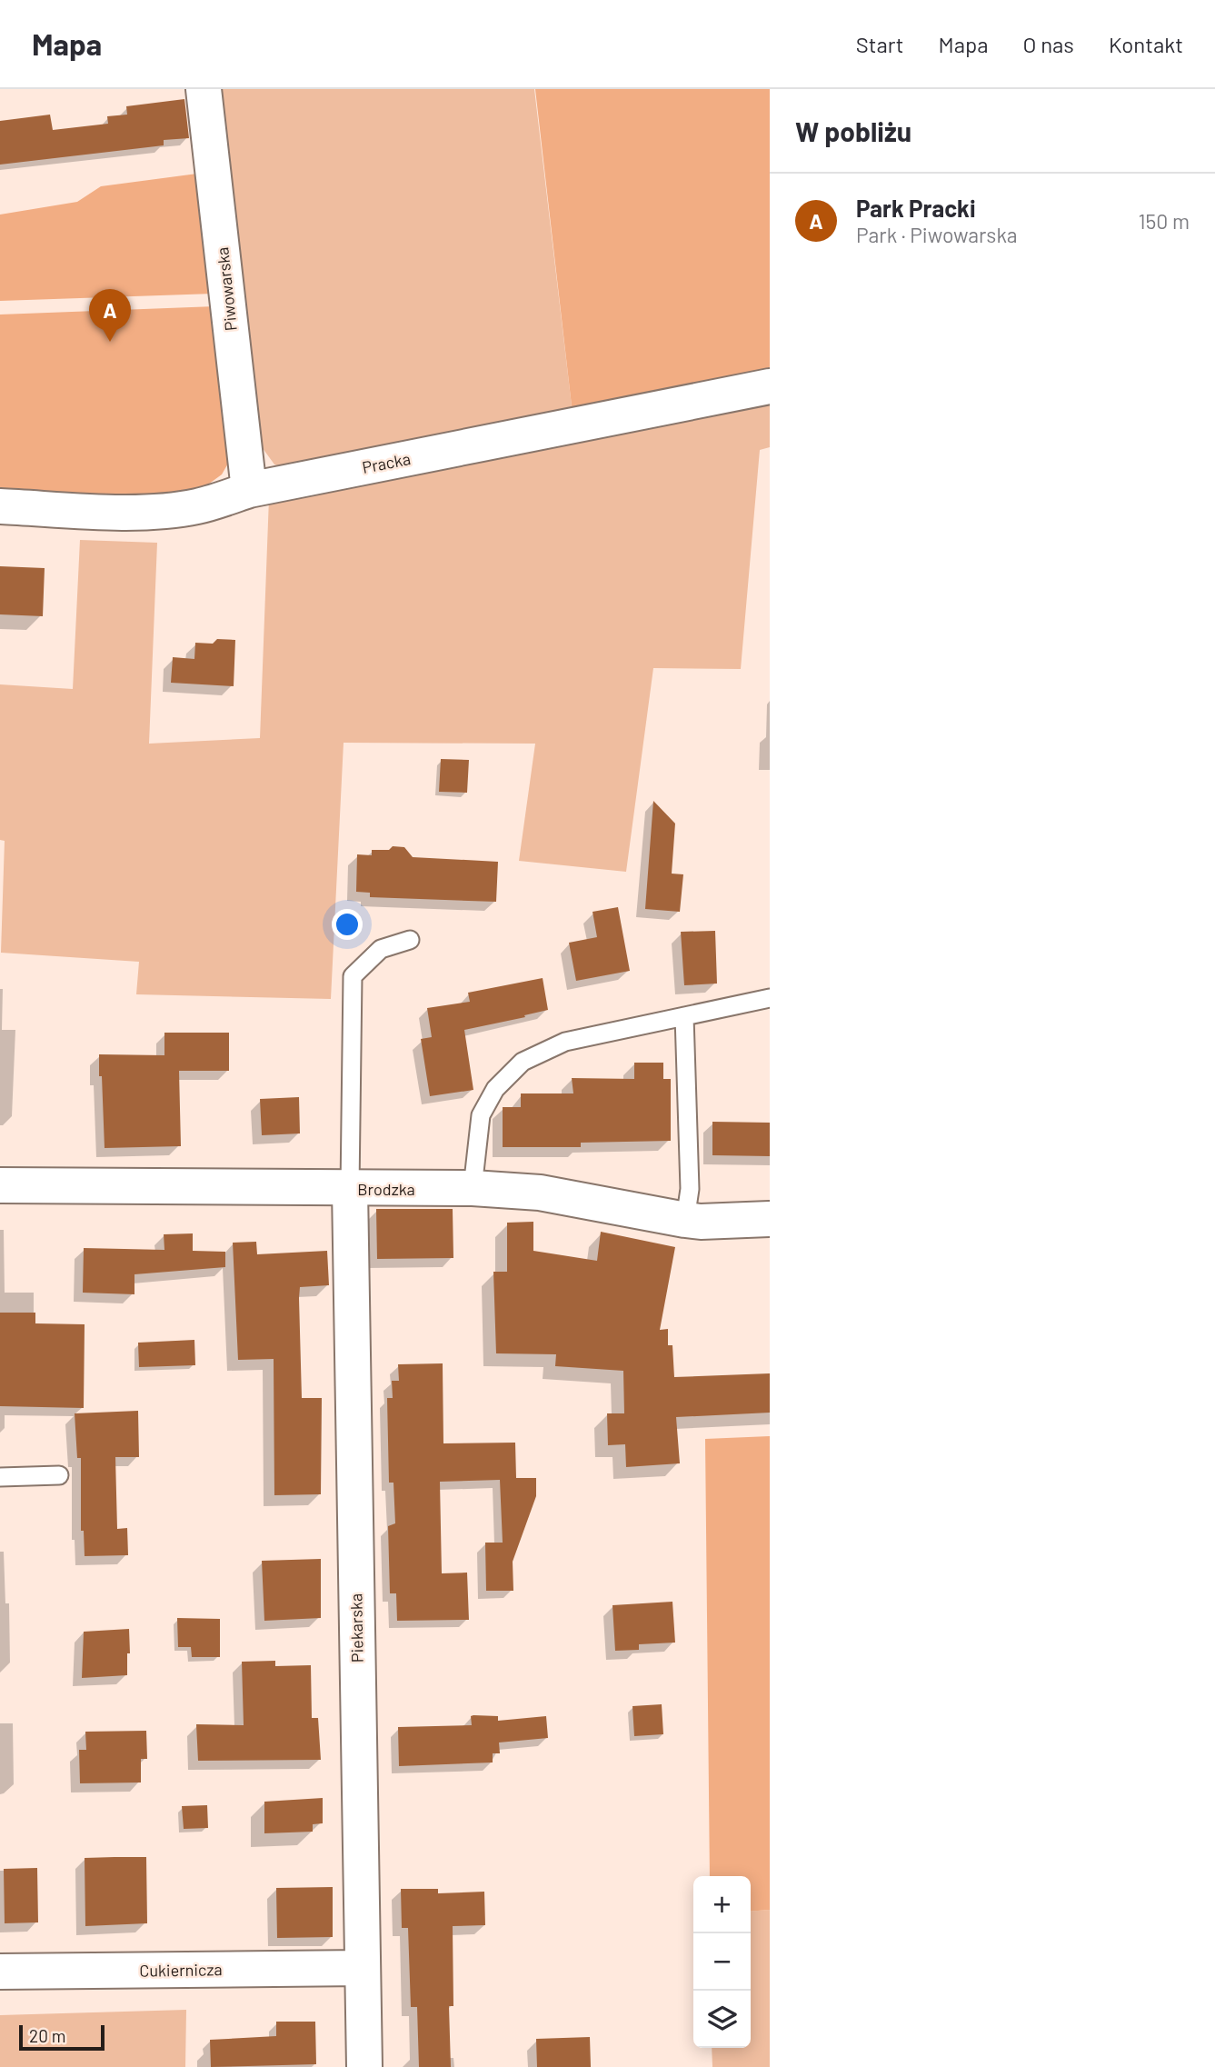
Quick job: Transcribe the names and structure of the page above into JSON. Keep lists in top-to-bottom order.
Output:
{
  "streets": {
    "street": [
      "Piwowarska",
      "Pracka",
      "Brodzka",
      "Piekarska",
      "Cukiernicza"
    ]
  },
  "crossings": [
    ["Piwowarska", "Pracka"],
    ["Brodzka", "Piekarska"],
    ["Piekarska", "Cukiernicza"]
  ],
  "scale_bar": "20 m",
  "page": {
    "header": "Mapa",
    "nav": [
      "Start",
      "Mapa",
      "O nas",
      "Kontakt"
    ],
    "heading": "W pobliżu",
    "list": [
      {
        "mark": "A",
        "name": "Park Pracki",
        "note": "Park · Piwowarska",
        "value": "150 m"
      }
    ],
    "pins": "A",
    "map_buttons": ["+", "−"],
    "scale": "20 m"
  }
}
